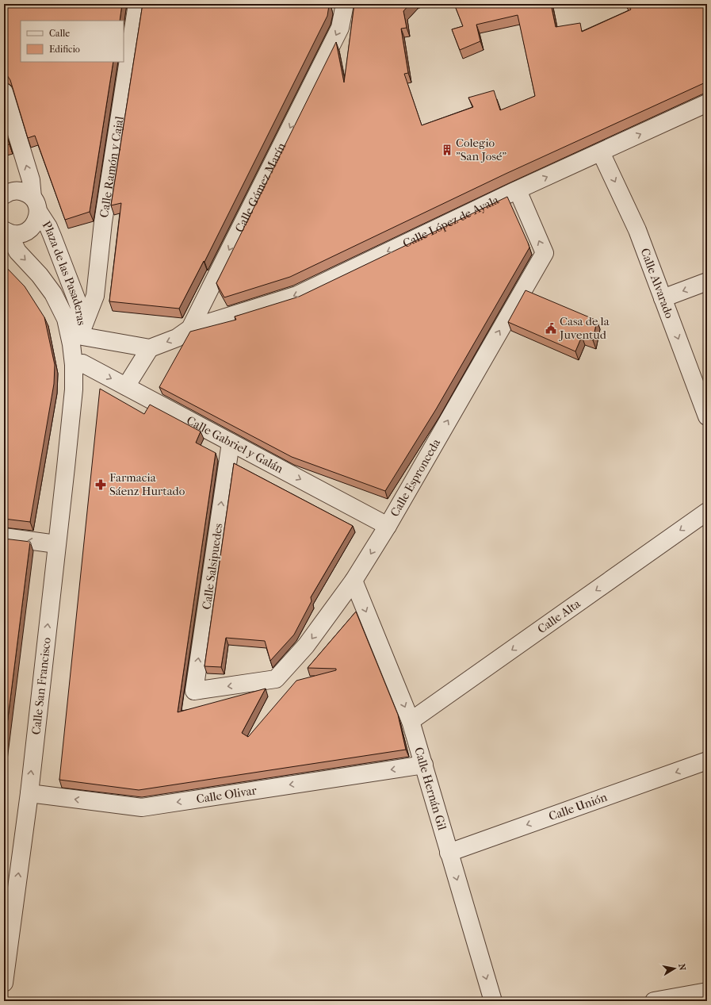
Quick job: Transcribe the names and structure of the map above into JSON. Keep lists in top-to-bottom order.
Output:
{
  "streets": {
    "street": [
      "Calle Ramón y Cajal",
      "Calle Gómez Marín",
      "Calle López de Ayala",
      "Plaza de las Pasaderas",
      "Calle Alvarado",
      "Calle Gabriel y Galán",
      "Calle Espronceda",
      "Calle Salsipuedes",
      "Calle Alta",
      "Calle San Francisco",
      "Calle Hernán Gil",
      "Calle Olivar",
      "Calle Unión"
    ]
  },
  "crossings": [
    ["Calle Ramón y Cajal", "Plaza de las Pasaderas"],
    ["Calle Gómez Marín", "Calle López de Ayala"],
    ["Calle López de Ayala", "Calle Alvarado"],
    ["Calle López de Ayala", "Calle Espronceda"],
    ["Plaza de las Pasaderas", "Calle Gabriel y Galán"],
    ["Plaza de las Pasaderas", "Calle San Francisco"],
    ["Calle Gabriel y Galán", "Calle Espronceda"],
    ["Calle Gabriel y Galán", "Calle Salsipuedes"],
    ["Calle Espronceda", "Calle Salsipuedes"],
    ["Calle Espronceda", "Calle Hernán Gil"],
    ["Calle Alta", "Calle Hernán Gil"],
    ["Calle San Francisco", "Calle Olivar"],
    ["Calle Hernán Gil", "Calle Olivar"],
    ["Calle Hernán Gil", "Calle Unión"]
  ],
  "one_way": [
    "Calle Gómez Marín",
    "Calle Alvarado",
    "Calle Gabriel y Galán",
    "Calle Salsipuedes",
    "Calle Alta",
    "Calle San Francisco",
    "Calle Hernán Gil",
    "Calle Olivar",
    "Calle Unión"
  ],
  "places": {
    "building": ["Colegio \"San José\""],
    "public building": ["Casa de la Juventud"],
    "pharmacy": ["Farmacia Sáenz Hurtado"]
  },
  "legend": ["Calle", "Edificio"],
  "north": "right"
}
